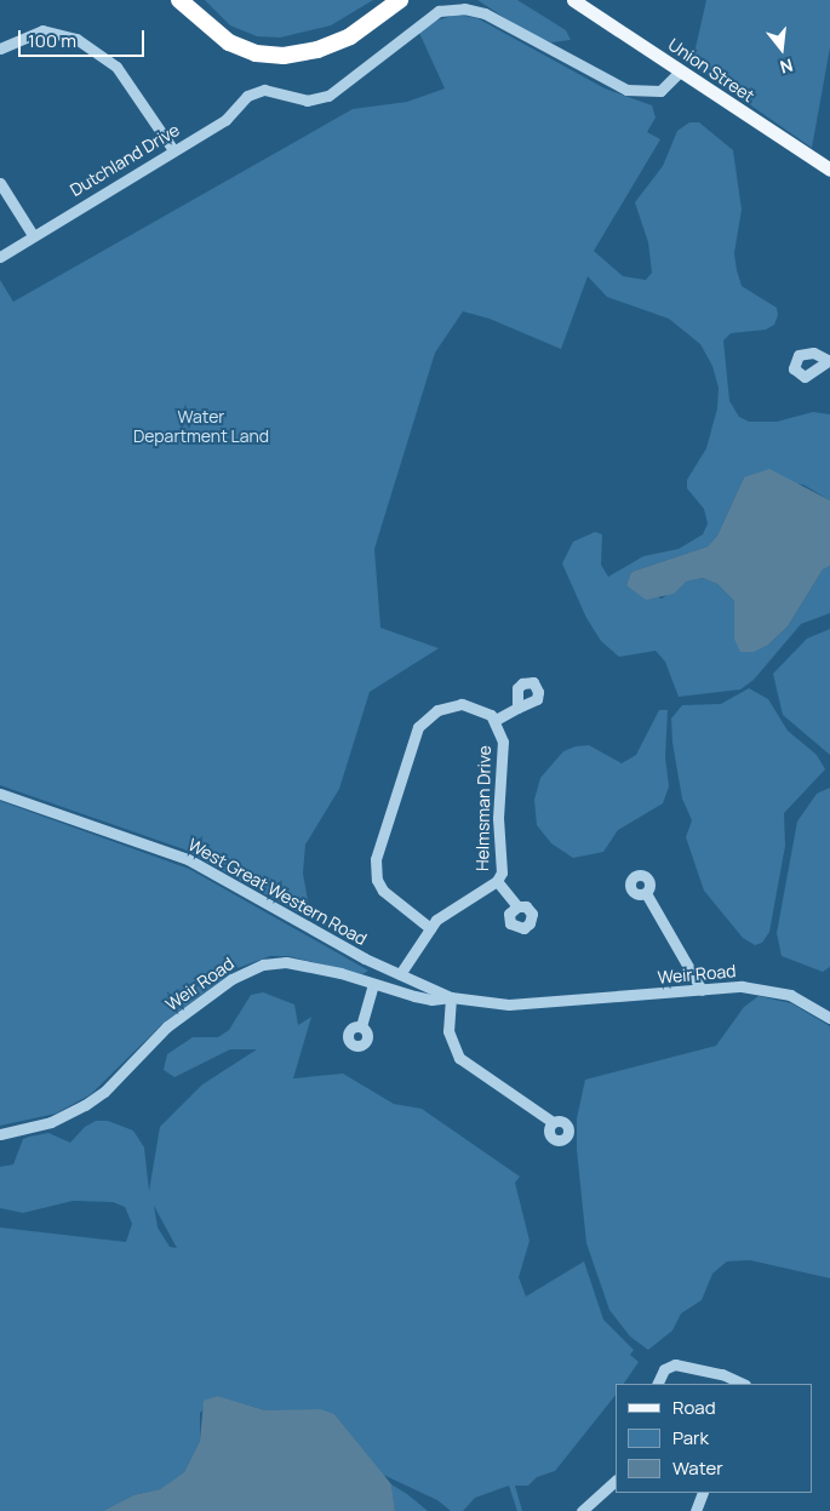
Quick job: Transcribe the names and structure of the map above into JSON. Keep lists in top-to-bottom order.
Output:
{
  "streets": {
    "main road": ["Union Street"],
    "street": [
      "Dutchland Drive",
      "Helmsman Drive",
      "West Great Western Road",
      "Weir Road"
    ]
  },
  "crossings": [
    ["Union Street", "Dutchland Drive"],
    ["Helmsman Drive", "West Great Western Road"],
    ["Helmsman Drive", "Weir Road"],
    ["West Great Western Road", "Weir Road"]
  ],
  "parks": ["Water Department Land"],
  "legend": ["Road", "Park", "Water"],
  "scale_bar": "100 m",
  "north": "bottom"
}
